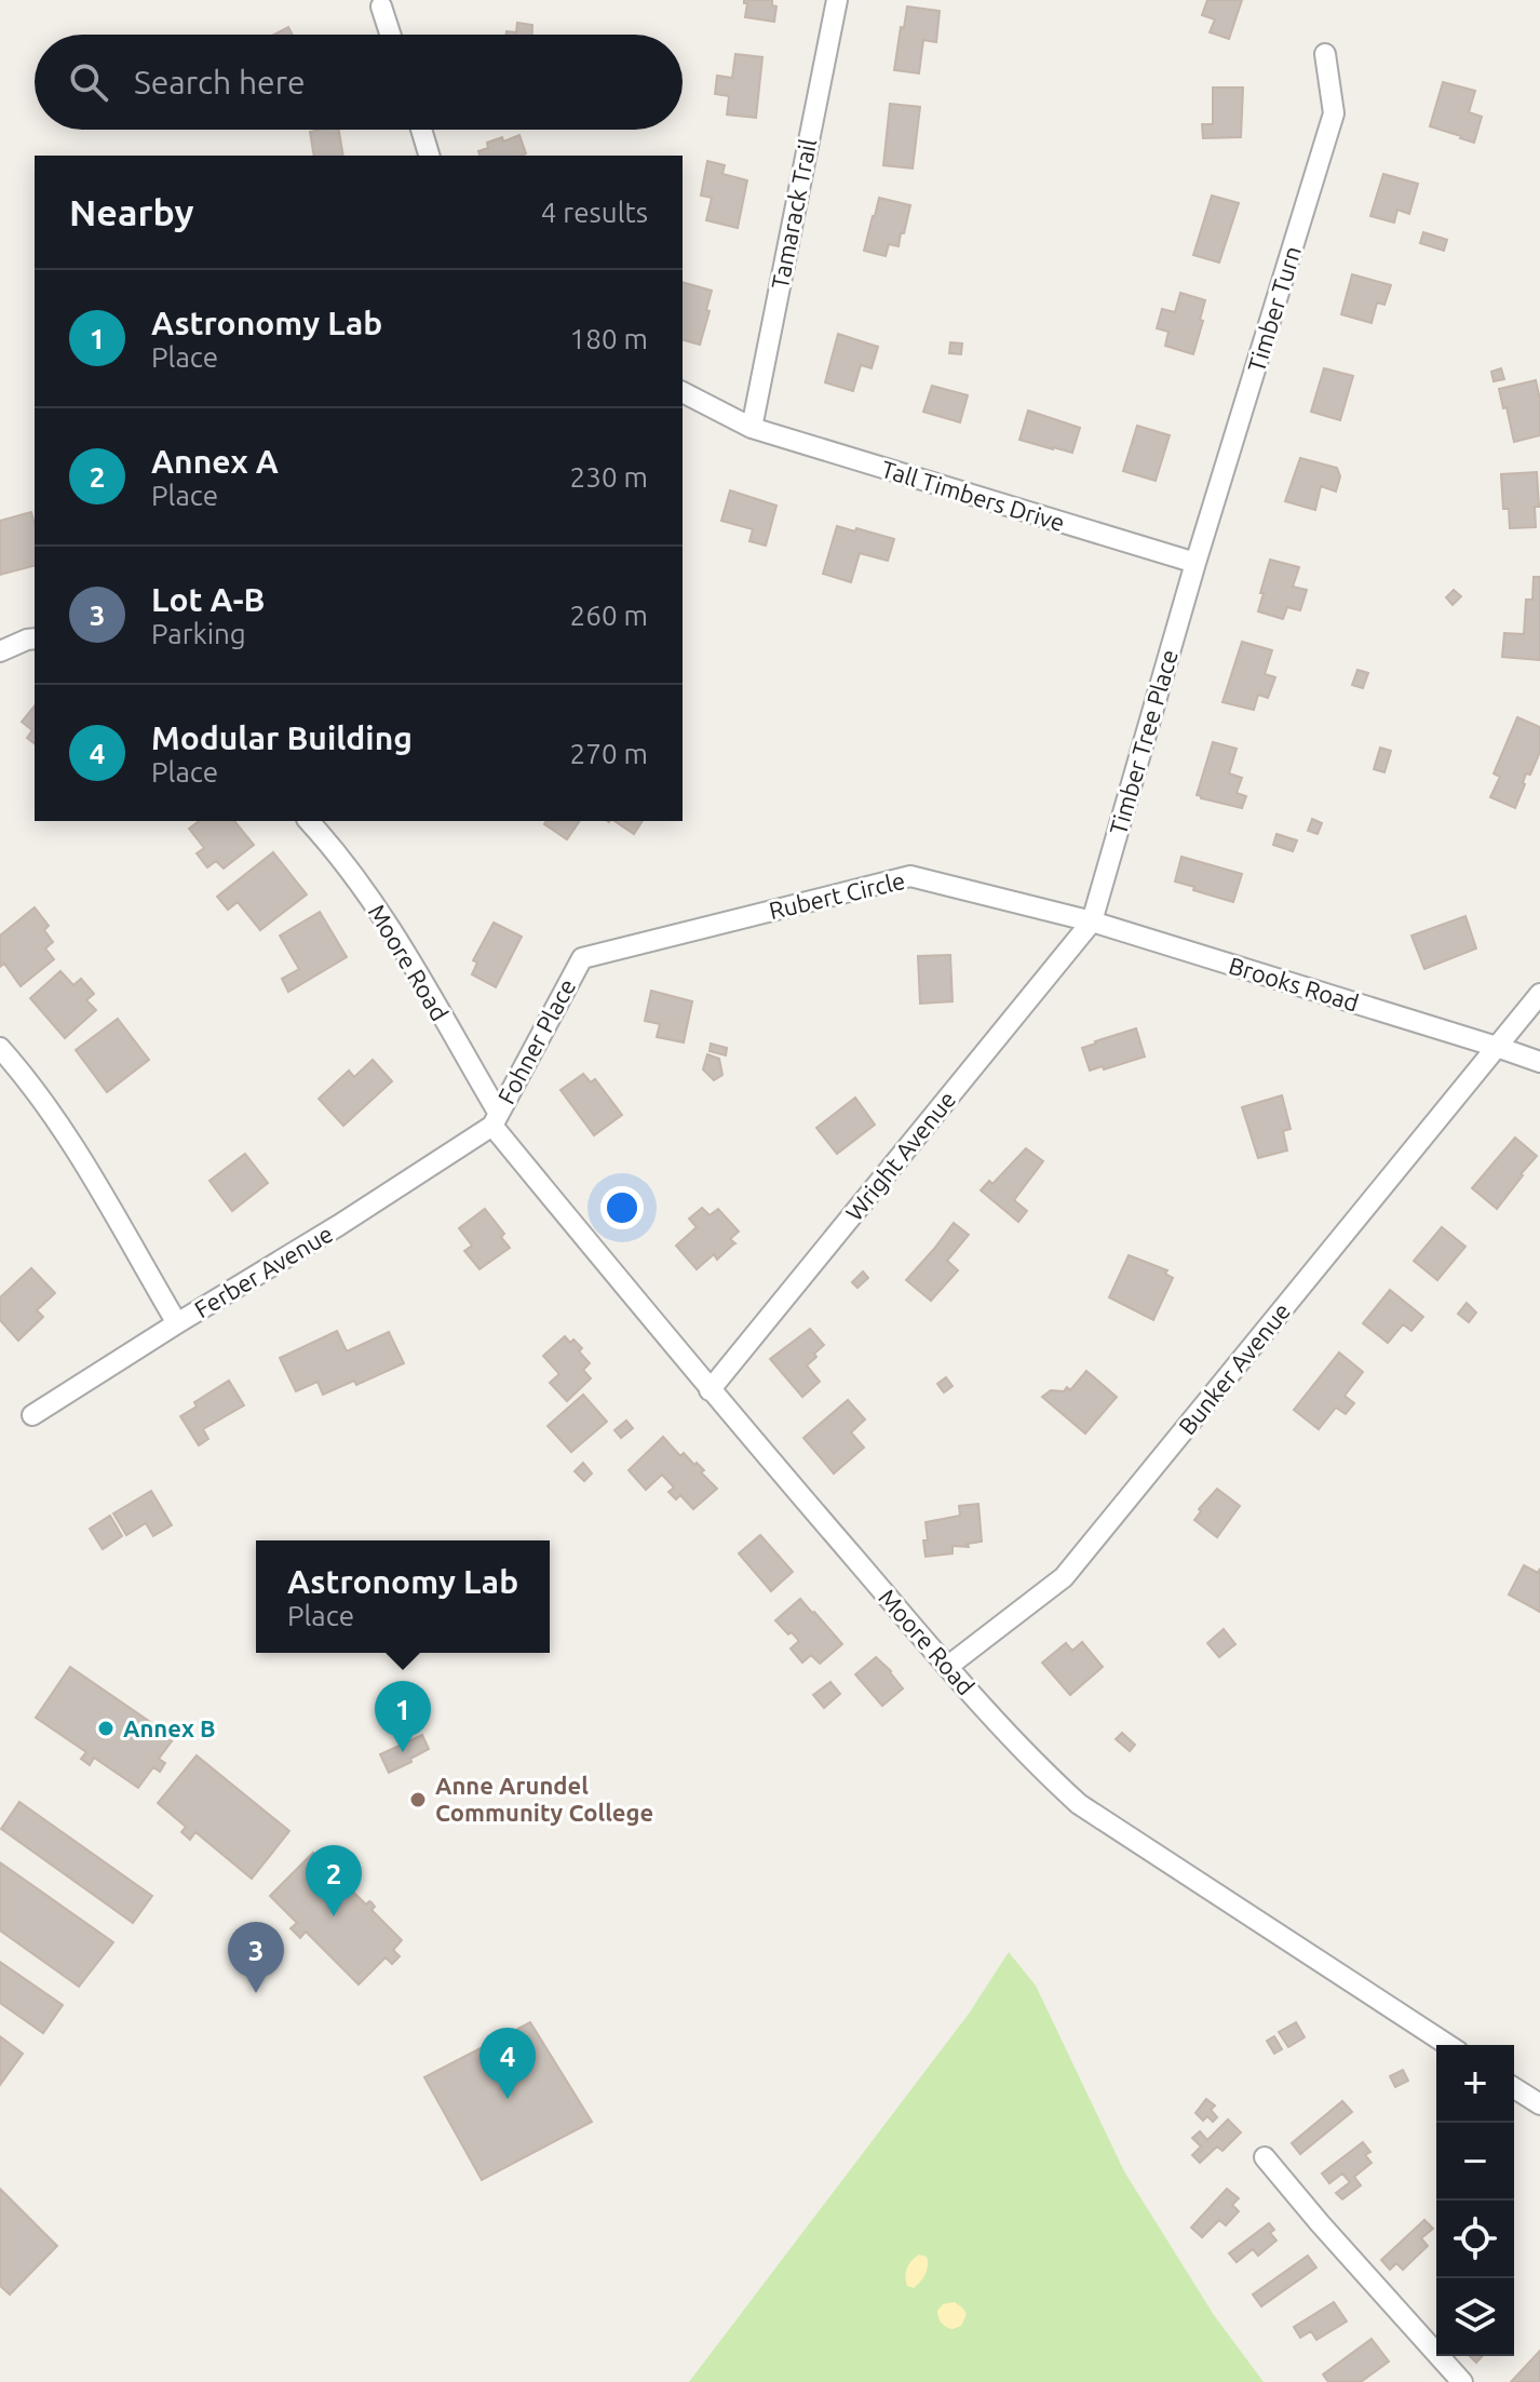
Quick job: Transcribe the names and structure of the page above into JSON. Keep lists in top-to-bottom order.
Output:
{
  "streets": {
    "street": [
      "Tamarack Trail",
      "Timber Turn",
      "Tall Timbers Drive",
      "Timber Tree Place",
      "Rubert Circle",
      "Moore Road",
      "Brooks Road",
      "Fohner Place",
      "Wright Avenue",
      "Ferber Avenue",
      "Bunker Avenue"
    ]
  },
  "crossings": [
    ["Tamarack Trail", "Tall Timbers Drive"],
    ["Timber Turn", "Tall Timbers Drive"],
    ["Timber Turn", "Timber Tree Place"],
    ["Tall Timbers Drive", "Timber Tree Place"],
    ["Timber Tree Place", "Rubert Circle"],
    ["Timber Tree Place", "Brooks Road"],
    ["Timber Tree Place", "Wright Avenue"],
    ["Rubert Circle", "Brooks Road"],
    ["Rubert Circle", "Fohner Place"],
    ["Rubert Circle", "Wright Avenue"],
    ["Moore Road", "Fohner Place"],
    ["Moore Road", "Wright Avenue"],
    ["Moore Road", "Ferber Avenue"],
    ["Moore Road", "Bunker Avenue"],
    ["Brooks Road", "Wright Avenue"],
    ["Brooks Road", "Bunker Avenue"],
    ["Fohner Place", "Ferber Avenue"]
  ],
  "places": ["Annex B", "Anne Arundel Community College"],
  "page": {
    "search": "Search here",
    "heading": ["Nearby", "4 results"],
    "list": [
      {
        "mark": "1",
        "name": "Astronomy Lab",
        "note": "Place",
        "value": "180 m"
      },
      {
        "mark": "2",
        "name": "Annex A",
        "note": "Place",
        "value": "230 m"
      },
      {
        "mark": "3",
        "name": "Lot A-B",
        "note": "Parking",
        "value": "260 m"
      },
      {
        "mark": "4",
        "name": "Modular Building",
        "note": "Place",
        "value": "270 m"
      }
    ],
    "popup": ["Astronomy Lab", "Place"],
    "pins": [
      "1",
      "2",
      "3",
      "4"
    ],
    "map_buttons": ["+", "−"]
  }
}
